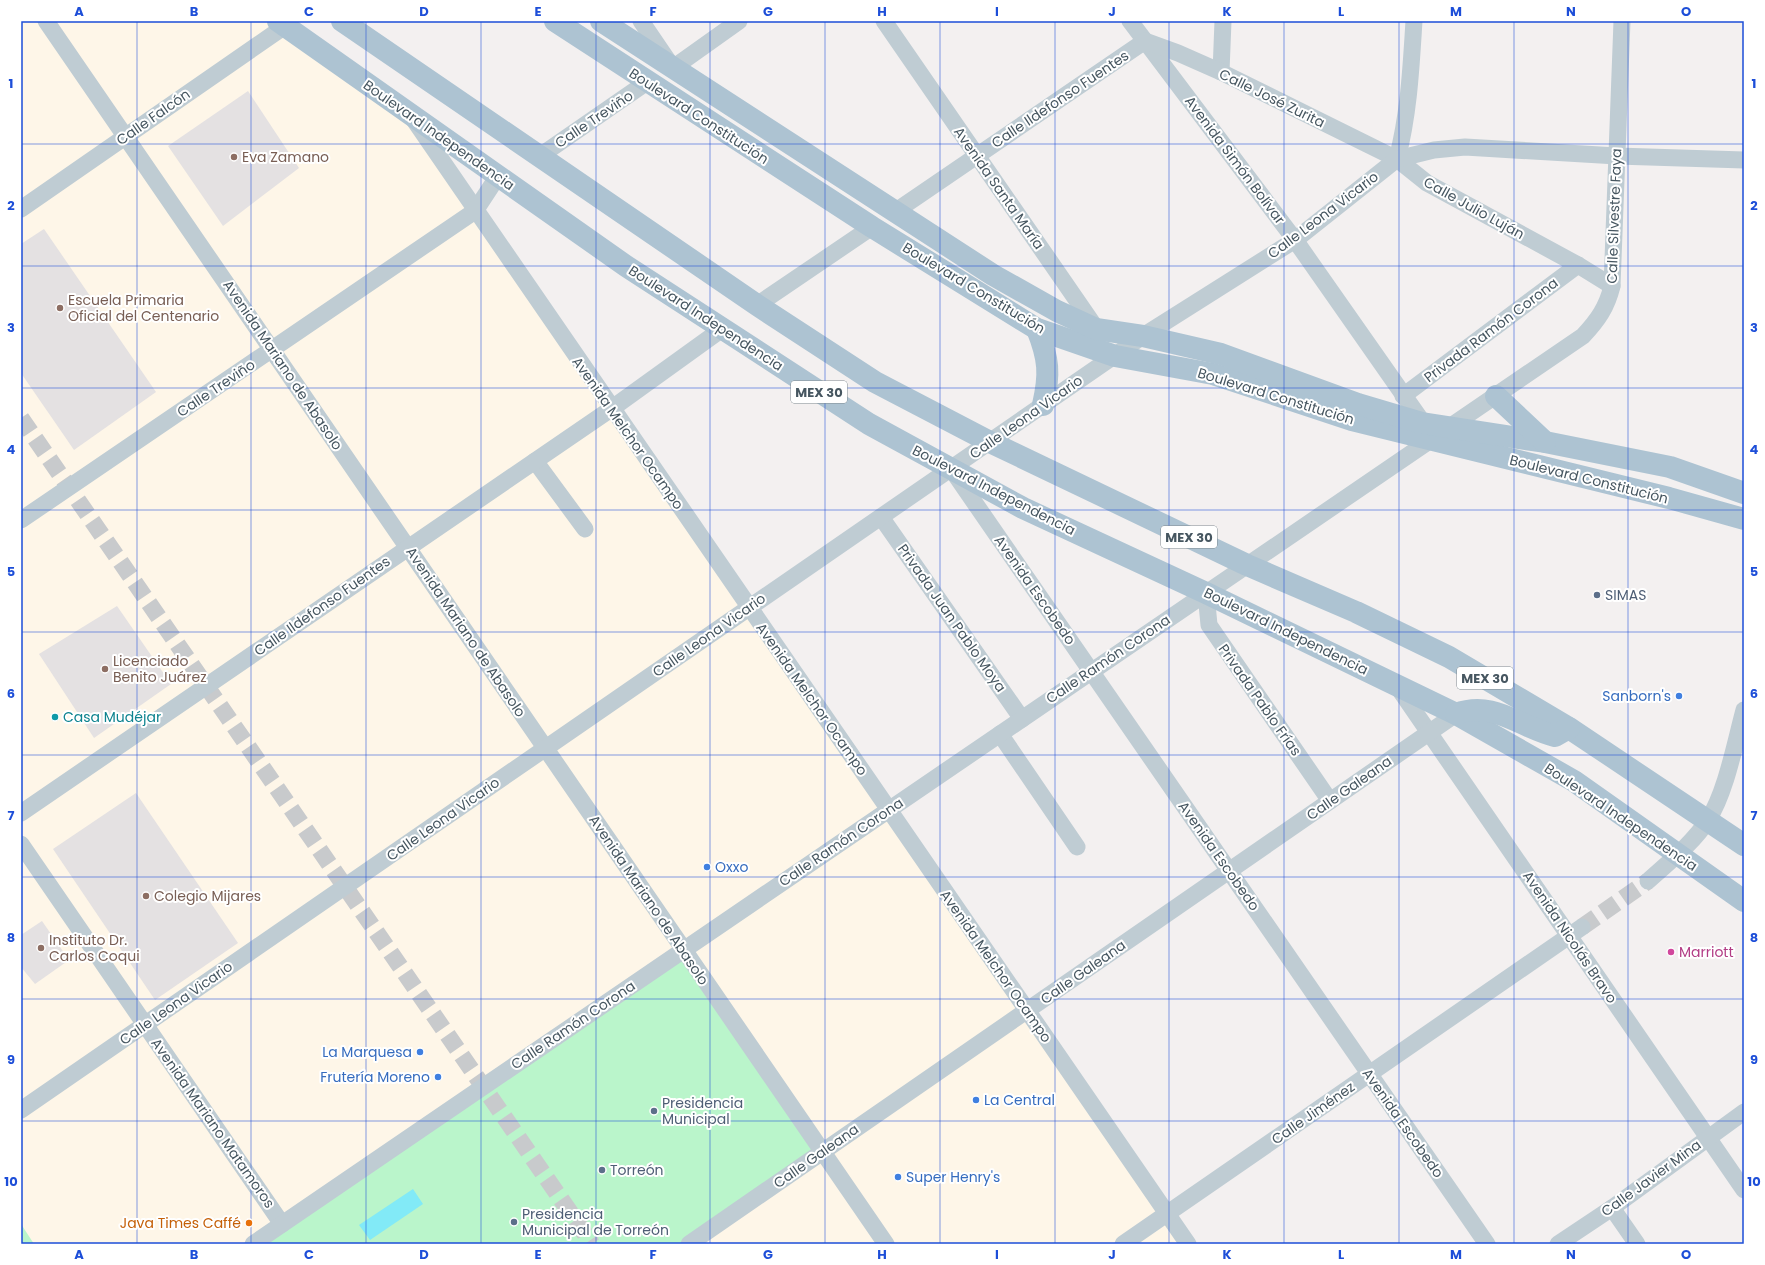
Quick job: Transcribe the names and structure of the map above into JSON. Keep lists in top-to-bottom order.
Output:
{
  "streets": {
    "main road": ["Boulevard Constitución", "Boulevard Independencia", "MEX 30"],
    "street": [
      "Calle José Zurita",
      "Calle Ildefonso Fuentes",
      "Calle Falcón",
      "Calle Treviño",
      "Avenida Simón Bolívar",
      "Avenida Santa María",
      "Calle Julio Luján",
      "Calle Leona Vicario",
      "Calle Silvestre Faya",
      "Privada Ramón Corona",
      "Avenida Mariano de Abasolo",
      "Avenida Melchor Ocampo",
      "Avenida Escobedo",
      "Privada Juan Pablo Moya",
      "Calle Ramón Corona",
      "Privada Pablo Frías",
      "Calle Galeana",
      "Avenida Nicolás Bravo",
      "Calle Jiménez",
      "Avenida Mariano Matamoros",
      "Calle Javier Mina"
    ]
  },
  "crossings": [
    ["Calle José Zurita", "Calle Ildefonso Fuentes"],
    ["Calle José Zurita", "Avenida Simón Bolívar"],
    ["Calle José Zurita", "Calle Julio Luján"],
    ["Calle José Zurita", "Calle Leona Vicario"],
    ["Calle Ildefonso Fuentes", "Boulevard Constitución"],
    ["Calle Ildefonso Fuentes", "Boulevard Independencia"],
    ["Calle Ildefonso Fuentes", "Avenida Simón Bolívar"],
    ["Calle Ildefonso Fuentes", "Avenida Santa María"],
    ["Calle Ildefonso Fuentes", "Avenida Mariano de Abasolo"],
    ["Calle Ildefonso Fuentes", "Avenida Melchor Ocampo"],
    ["Boulevard Constitución", "Calle Treviño"],
    ["Boulevard Constitución", "Avenida Simón Bolívar"],
    ["Boulevard Constitución", "Avenida Santa María"],
    ["Boulevard Constitución", "Calle Leona Vicario"],
    ["Boulevard Constitución", "Calle Silvestre Faya"],
    ["Boulevard Constitución", "Calle Ramón Corona"],
    ["Calle Falcón", "Boulevard Independencia"],
    ["Calle Falcón", "Avenida Mariano de Abasolo"],
    ["Calle Treviño", "Boulevard Independencia"],
    ["Calle Treviño", "Avenida Mariano de Abasolo"],
    ["Calle Treviño", "MEX 30"],
    ["Calle Treviño", "Avenida Melchor Ocampo"],
    ["Boulevard Independencia", "Calle Leona Vicario"],
    ["Boulevard Independencia", "Avenida Melchor Ocampo"],
    ["Boulevard Independencia", "Avenida Escobedo"],
    ["Boulevard Independencia", "Calle Ramón Corona"],
    ["Boulevard Independencia", "Privada Pablo Frías"],
    ["Boulevard Independencia", "Calle Galeana"],
    ["Boulevard Independencia", "Avenida Nicolás Bravo"],
    ["Avenida Simón Bolívar", "Calle Leona Vicario"],
    ["Avenida Simón Bolívar", "Privada Ramón Corona"],
    ["Avenida Simón Bolívar", "Calle Ramón Corona"],
    ["Avenida Santa María", "Calle Leona Vicario"],
    ["Calle Julio Luján", "Calle Leona Vicario"],
    ["Calle Julio Luján", "Calle Silvestre Faya"],
    ["Calle Julio Luján", "Privada Ramón Corona"],
    ["Calle Leona Vicario", "Avenida Mariano de Abasolo"],
    ["Calle Leona Vicario", "MEX 30"],
    ["Calle Leona Vicario", "Avenida Melchor Ocampo"],
    ["Calle Leona Vicario", "Avenida Escobedo"],
    ["Calle Leona Vicario", "Privada Juan Pablo Moya"],
    ["Calle Leona Vicario", "Avenida Mariano Matamoros"],
    ["Avenida Mariano de Abasolo", "Calle Ramón Corona"],
    ["Avenida Mariano de Abasolo", "Calle Galeana"],
    ["MEX 30", "Calle Ramón Corona"],
    ["Avenida Melchor Ocampo", "Calle Ramón Corona"],
    ["Avenida Melchor Ocampo", "Calle Galeana"],
    ["Avenida Melchor Ocampo", "Calle Jiménez"],
    ["Avenida Escobedo", "Calle Ramón Corona"],
    ["Avenida Escobedo", "Calle Galeana"],
    ["Avenida Escobedo", "Calle Jiménez"],
    ["Privada Juan Pablo Moya", "Calle Ramón Corona"],
    ["Calle Ramón Corona", "Privada Pablo Frías"],
    ["Calle Ramón Corona", "Avenida Mariano Matamoros"],
    ["Privada Pablo Frías", "Calle Galeana"],
    ["Calle Galeana", "Avenida Nicolás Bravo"],
    ["Avenida Nicolás Bravo", "Calle Jiménez"],
    ["Avenida Nicolás Bravo", "Calle Javier Mina"]
  ],
  "places": [
    "Eva Zamano",
    "Escuela Primaria Oficial del Centenario",
    "SIMAS",
    "Licenciado Benito Juárez",
    "Sanborn's",
    "Casa Mudéjar",
    "Oxxo",
    "Colegio Mijares",
    "Instituto Dr. Carlos Coqui",
    "Marriott",
    "La Marquesa",
    "Frutería Moreno",
    "La Central",
    "Presidencia Municipal",
    "Torreón",
    "Super Henry's",
    "Presidencia Municipal de Torreón",
    "Java Times Caffé"
  ],
  "grid": {
    "columns": [
      "A",
      "B",
      "C",
      "D",
      "E",
      "F",
      "G",
      "H",
      "I",
      "J",
      "K",
      "L",
      "M",
      "N",
      "O"
    ],
    "rows": [
      "1",
      "2",
      "3",
      "4",
      "5",
      "6",
      "7",
      "8",
      "9",
      "10"
    ]
  }
}
